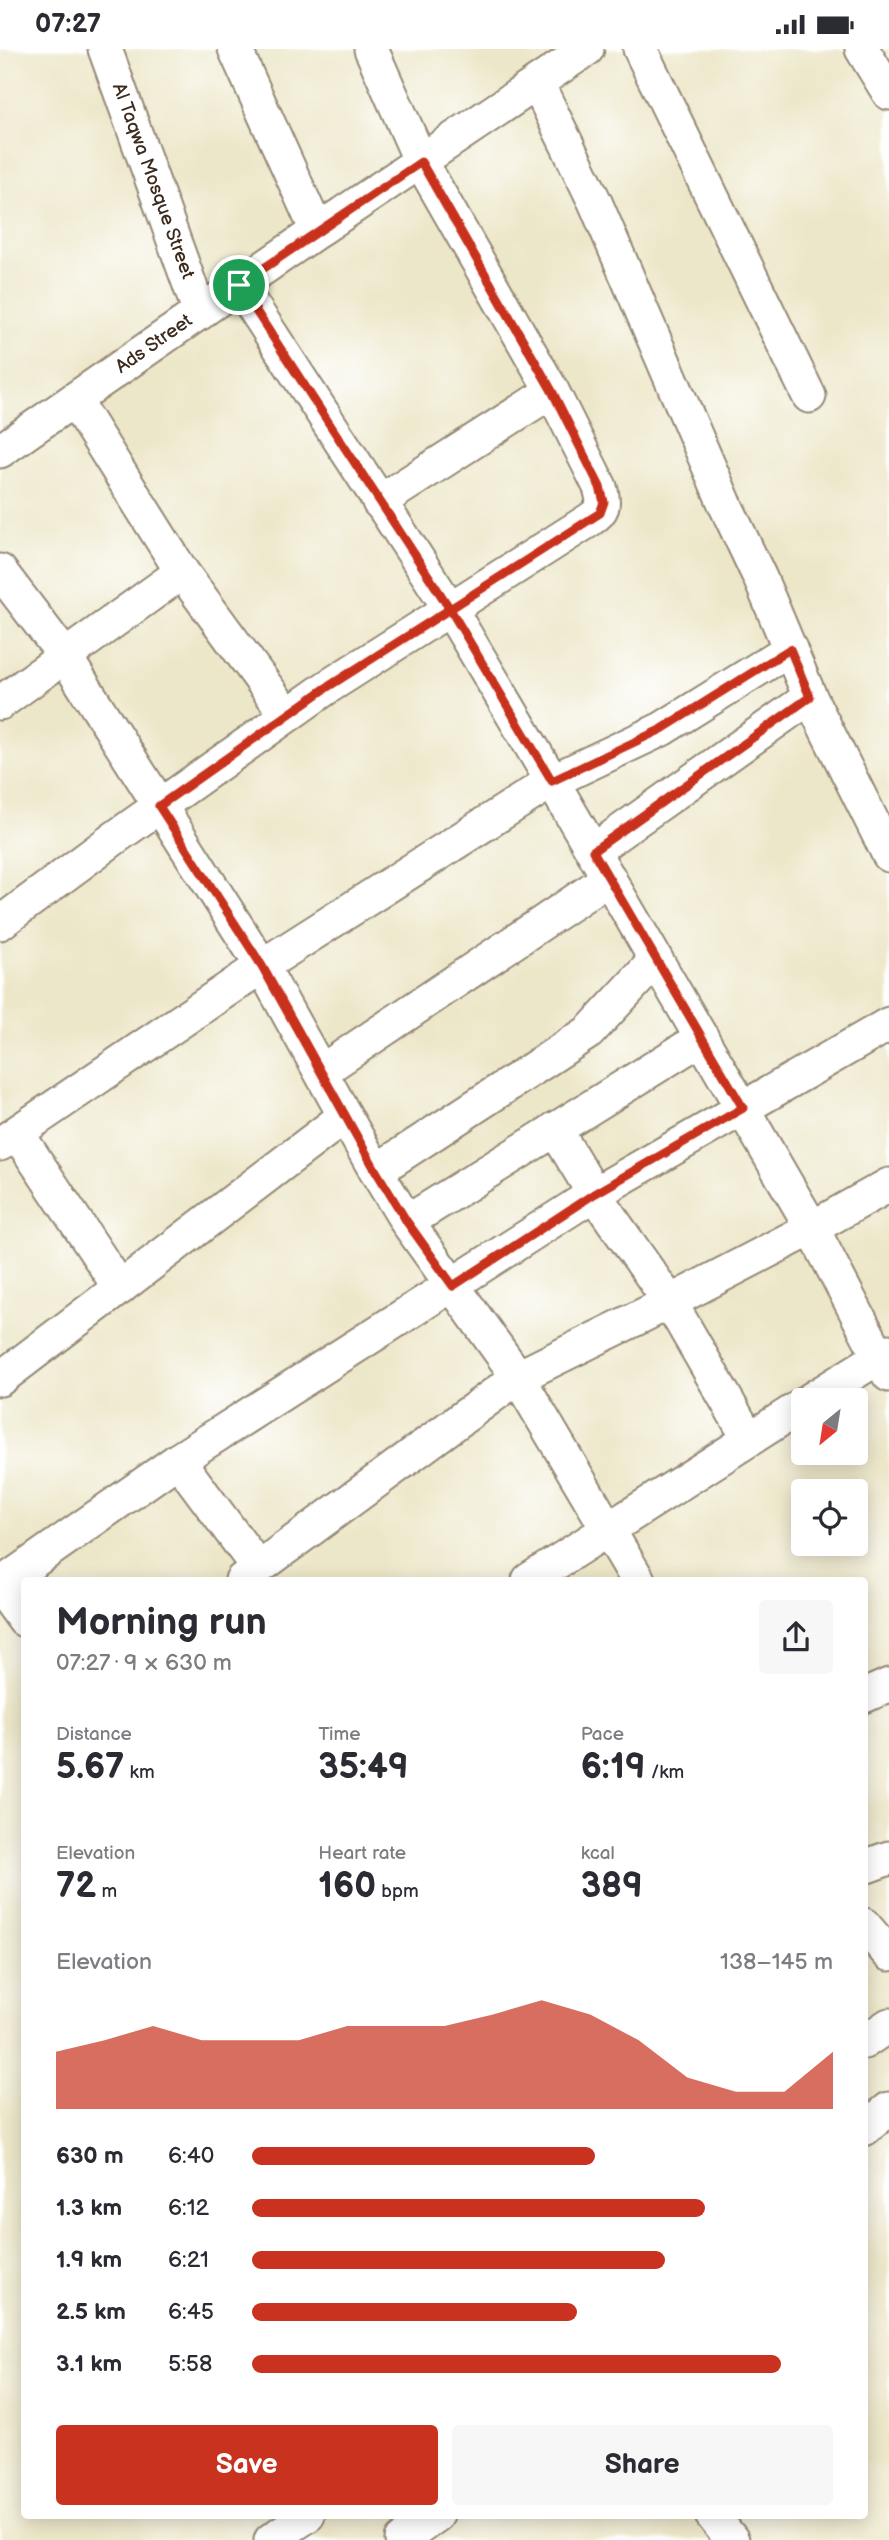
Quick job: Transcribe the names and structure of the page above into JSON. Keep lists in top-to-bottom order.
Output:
{
  "streets": {
    "street": ["Al Taqwa Mosque Street", "Ads Street"]
  },
  "crossings": [
    ["Al Taqwa Mosque Street", "Ads Street"]
  ],
  "north": "bottom left",
  "page": {
    "status": "07:27",
    "heading": ["Morning run", "07:27 · 9 × 630 m"],
    "stats": [
      ["Distance", "5.67 km"],
      ["Time", "35:49"],
      ["Pace", "6:19 /km"],
      ["Elevation", "72 m"],
      ["Heart rate", "160 bpm"],
      ["kcal", "389"]
    ],
    "chart": ["Elevation", "138–145 m"],
    "list": [
      {
        "name": "630 m",
        "note": "6:40"
      },
      {
        "name": "1.3 km",
        "note": "6:12"
      },
      {
        "name": "1.9 km",
        "note": "6:21"
      },
      {
        "name": "2.5 km",
        "note": "6:45"
      },
      {
        "name": "3.1 km",
        "note": "5:58"
      }
    ],
    "buttons": ["Save", "Share"]
  }
}
